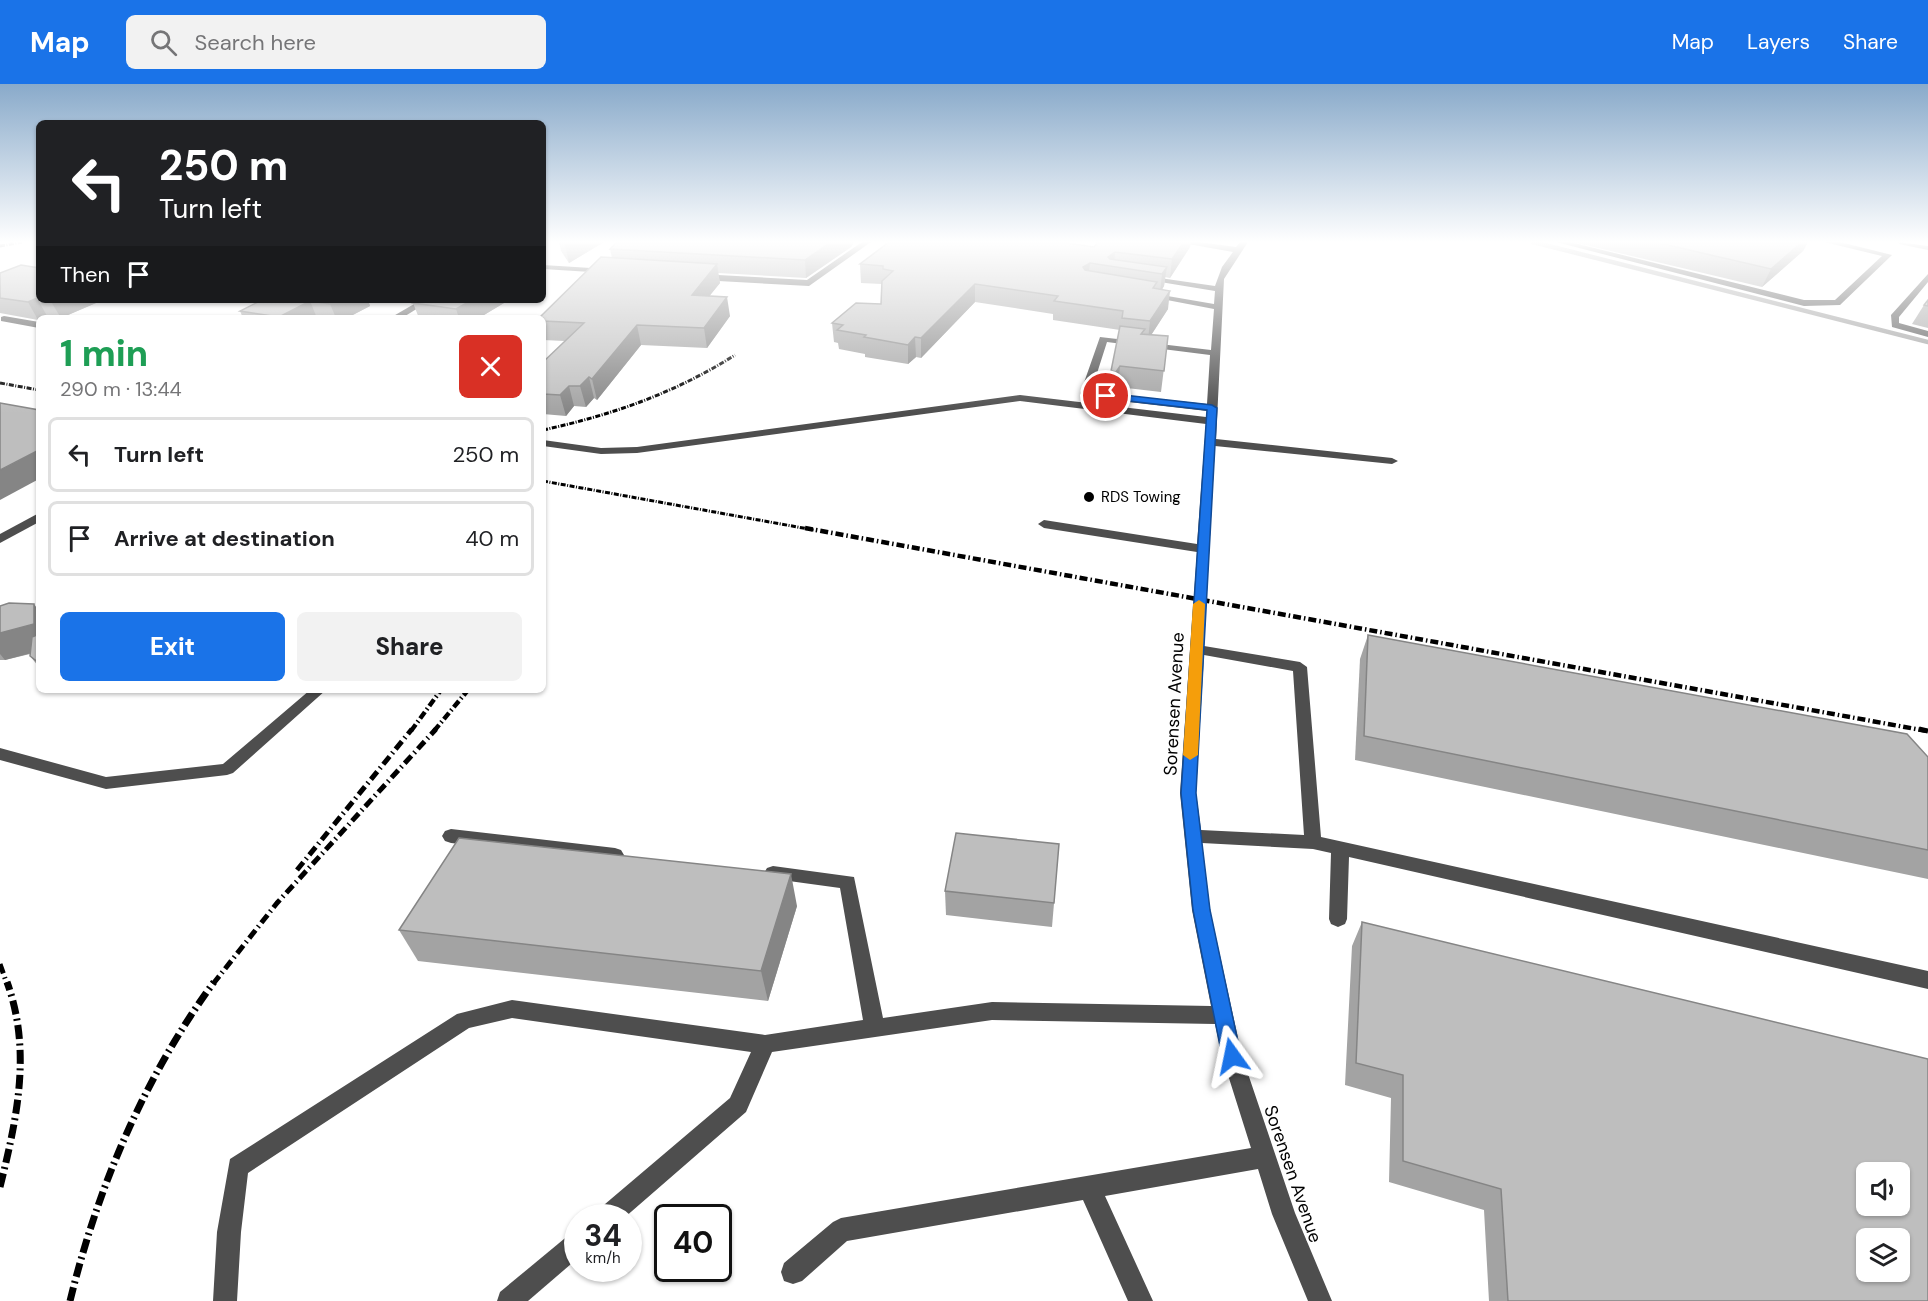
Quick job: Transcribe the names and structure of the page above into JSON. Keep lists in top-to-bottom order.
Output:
{
  "streets": {
    "street": ["Sorensen Avenue"]
  },
  "places": ["RDS Towing"],
  "page": {
    "header": "Map",
    "search": "Search here",
    "nav": ["Map", "Layers", "Share"],
    "turn": ["250 m", "Turn left"],
    "then": "Then",
    "heading": ["1 min", "290 m · 13:44"],
    "list": [
      {
        "name": "Turn left",
        "value": "250 m"
      },
      {
        "name": "Arrive at destination",
        "value": "40 m"
      }
    ],
    "buttons": ["Exit", "Share"],
    "speed": "34 km/h",
    "limit": "40"
  }
}
